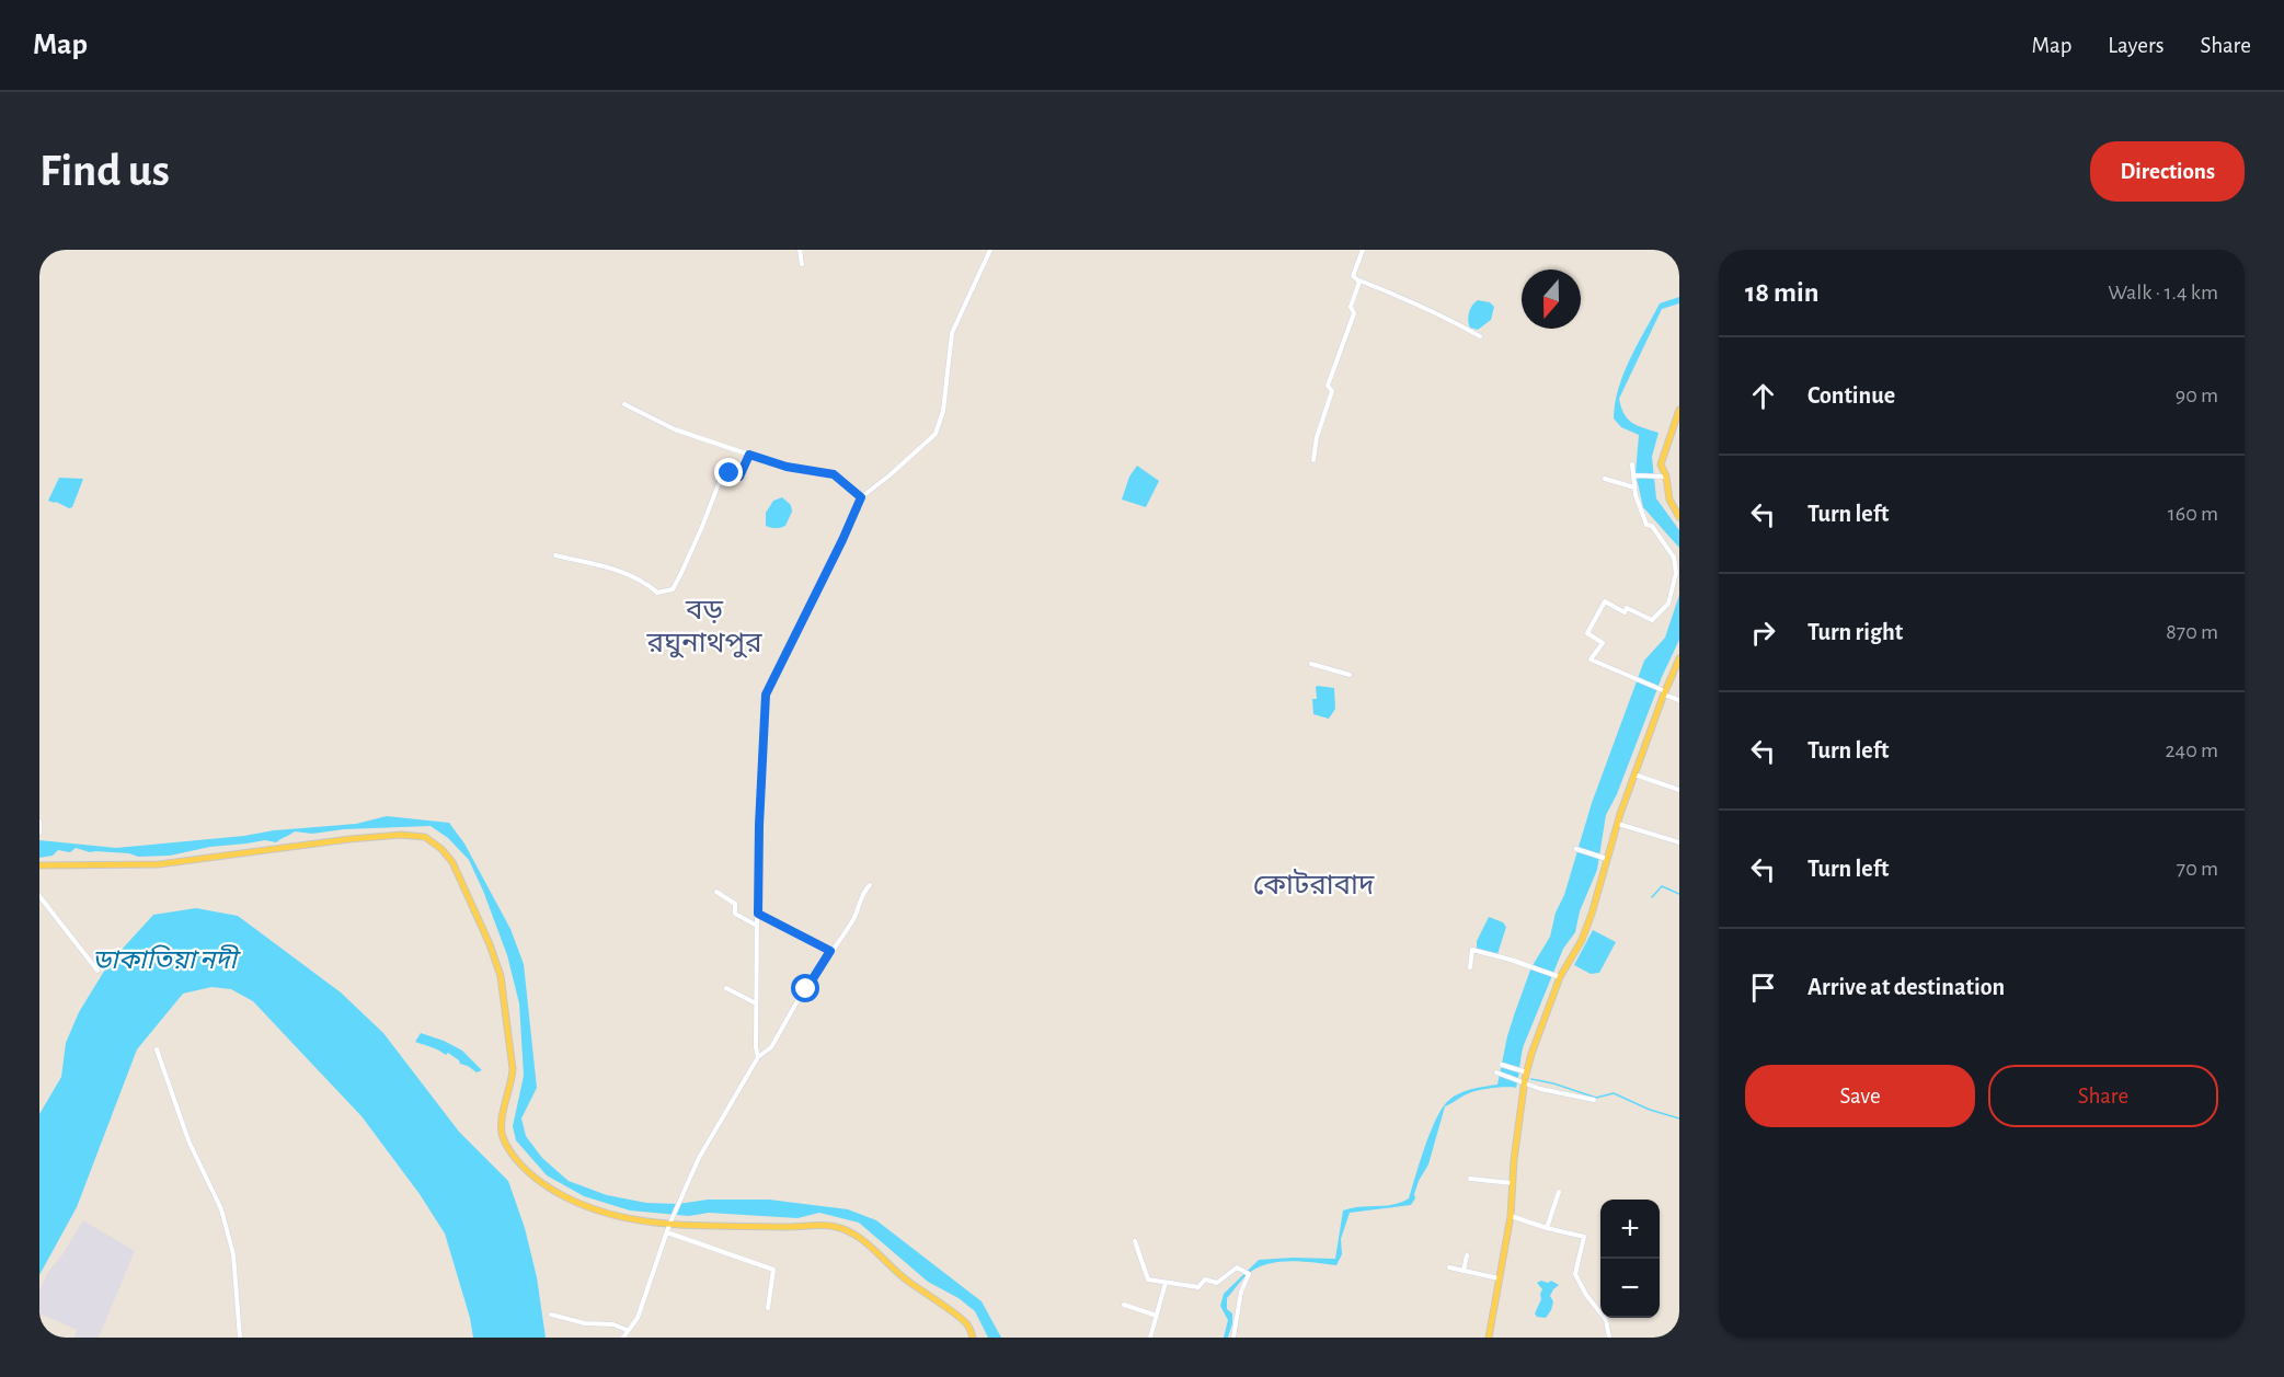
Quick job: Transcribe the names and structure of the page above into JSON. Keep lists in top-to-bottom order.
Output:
{
  "districts": ["বড় রঘুনাথপুর", "কোটরাবাদ"],
  "water": ["ডাকাতিয়া নদী"],
  "north": "bottom",
  "page": {
    "header": "Map",
    "nav": ["Map", "Layers", "Share"],
    "buttons": [
      "Directions",
      ["Save", "Share"]
    ],
    "title": "Find us",
    "heading": ["18 min", "Walk · 1.4 km"],
    "list": [
      ["Continue", "90 m"],
      ["Turn left", "160 m"],
      ["Turn right", "870 m"],
      ["Turn left", "240 m"],
      ["Turn left", "70 m"],
      "Arrive at destination"
    ],
    "map_buttons": ["+", "−"]
  }
}
